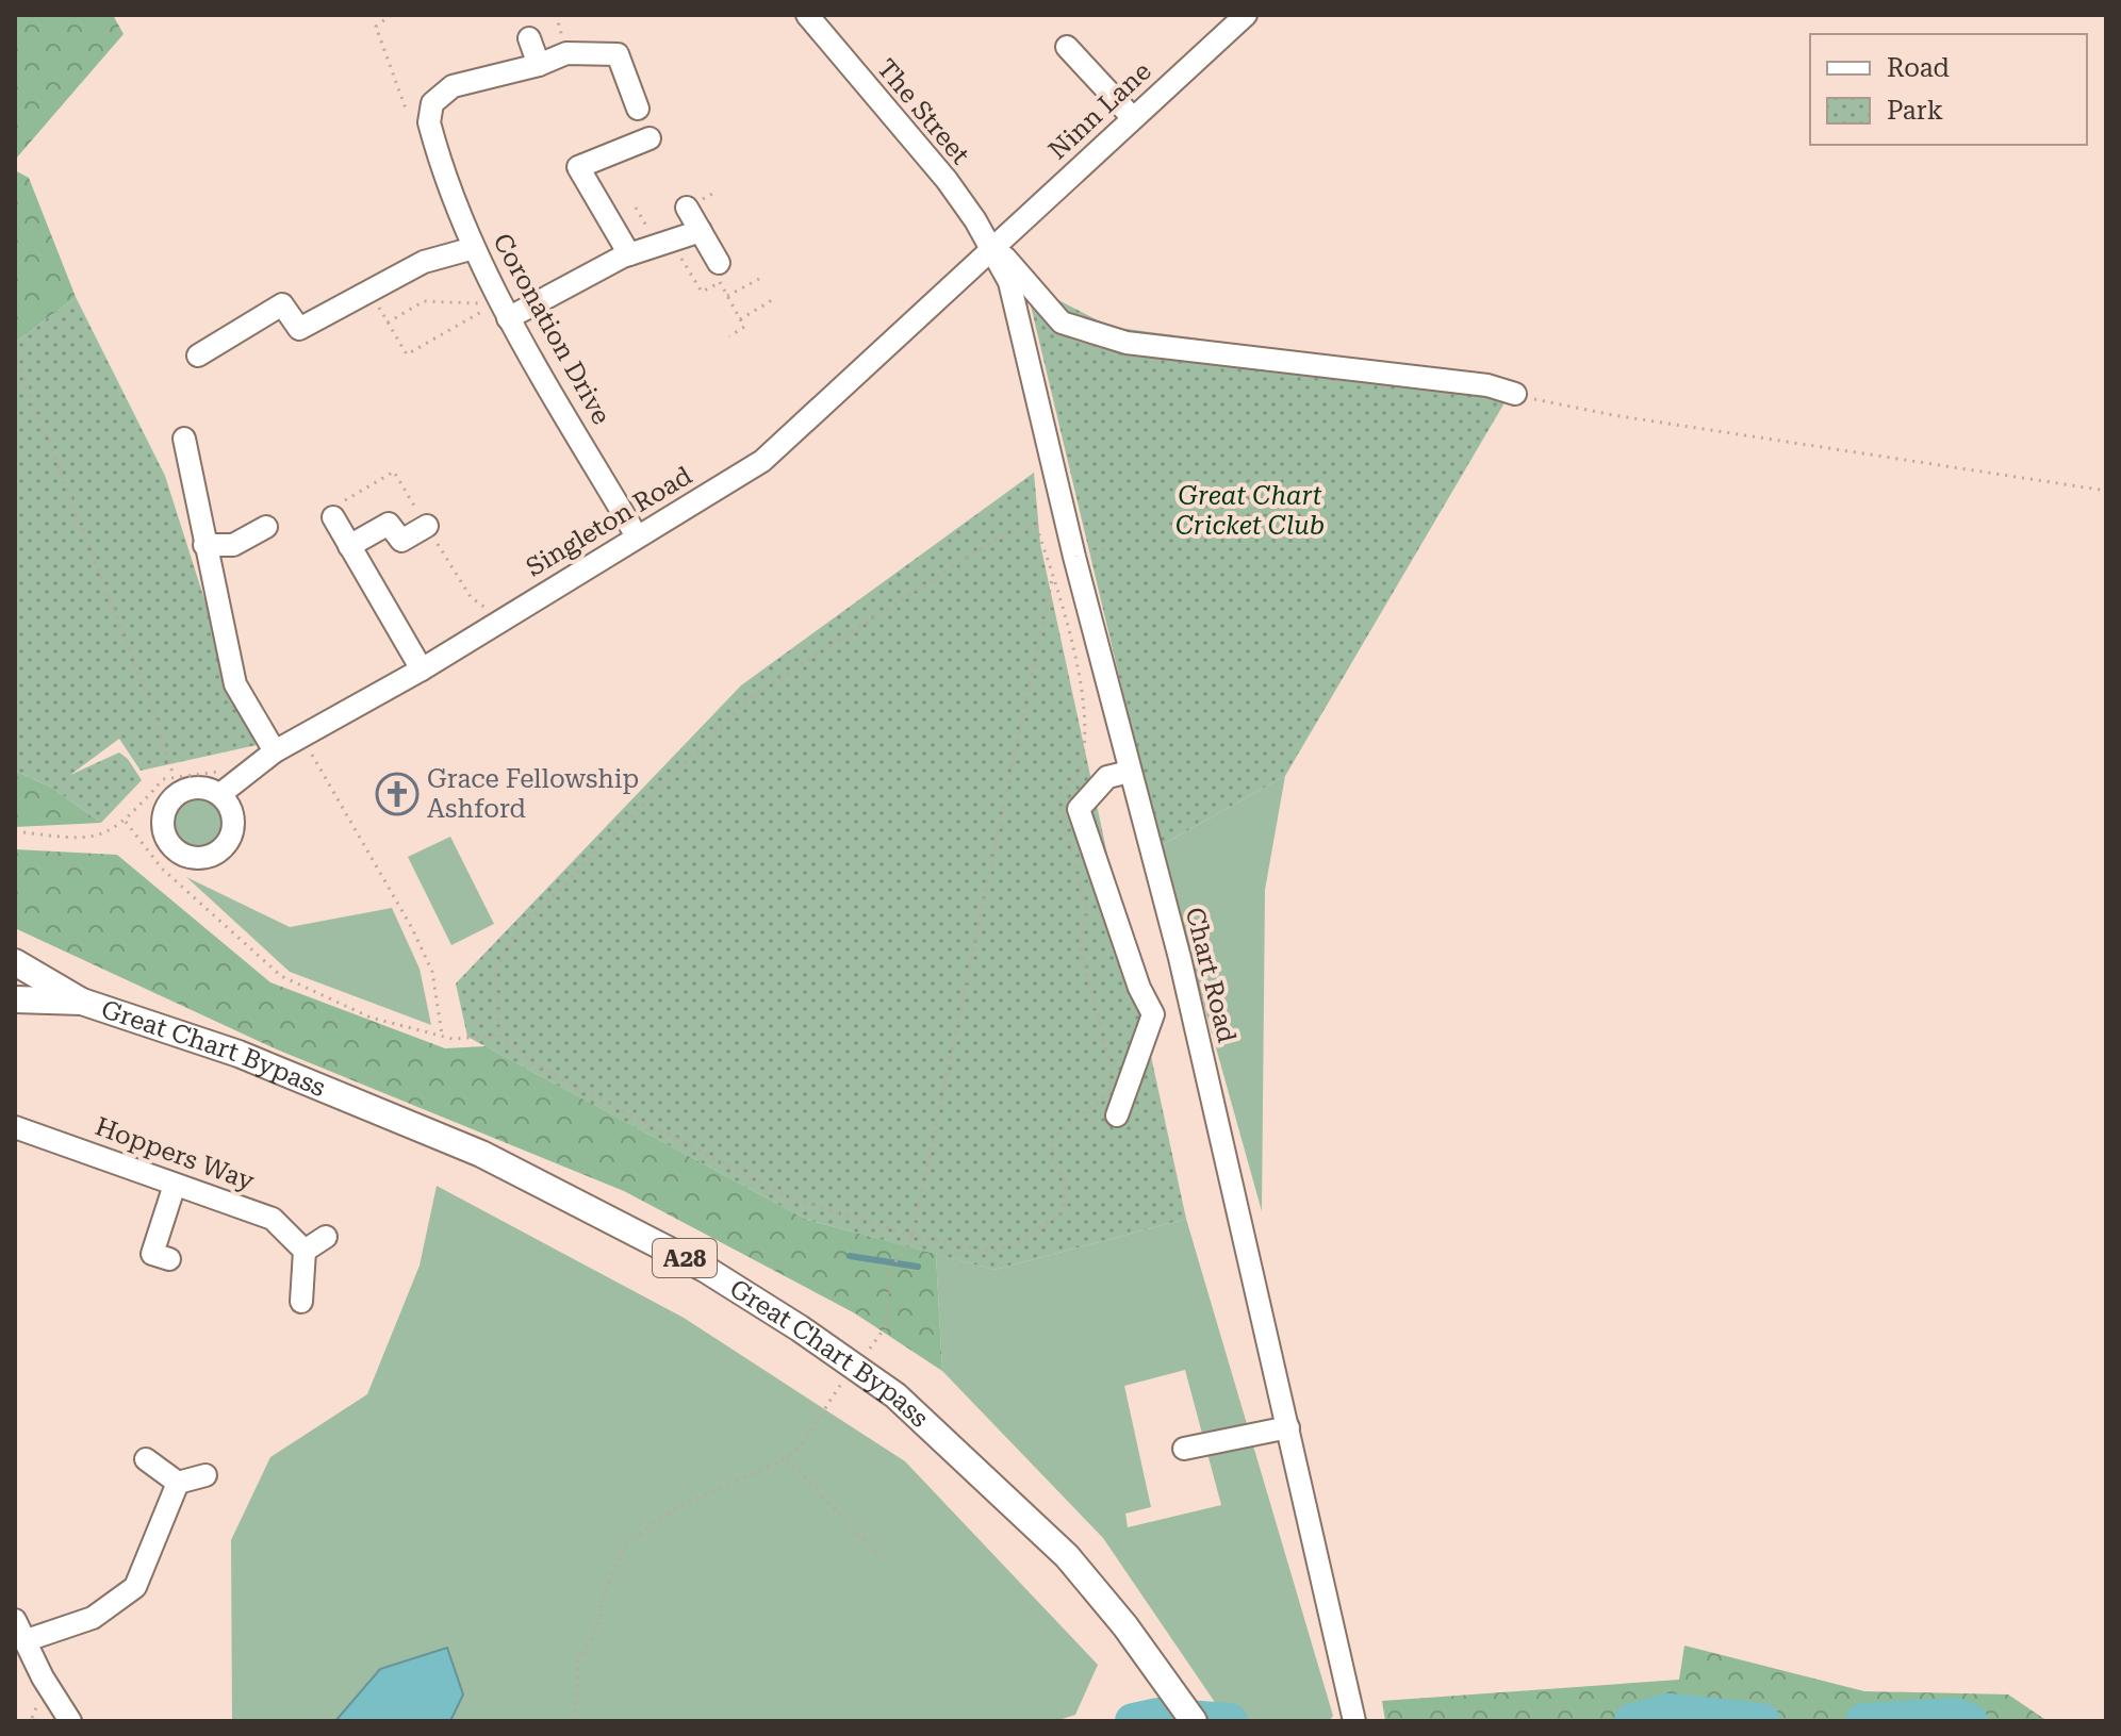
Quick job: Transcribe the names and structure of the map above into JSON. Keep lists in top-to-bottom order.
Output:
{
  "streets": {
    "main road": ["Great Chart Bypass", "A28"],
    "street": [
      "Ninn Lane",
      "The Street",
      "Coronation Drive",
      "Singleton Road",
      "Chart Road",
      "Hoppers Way"
    ]
  },
  "crossings": [
    ["Ninn Lane", "The Street"],
    ["Ninn Lane", "Singleton Road"],
    ["Ninn Lane", "Chart Road"],
    ["The Street", "Singleton Road"],
    ["The Street", "Chart Road"],
    ["Coronation Drive", "Singleton Road"],
    ["Singleton Road", "Chart Road"]
  ],
  "parks": ["Great Chart Cricket Club"],
  "places": {
    "church": ["Grace Fellowship Ashford"]
  },
  "legend": ["Road", "Park"]
}
